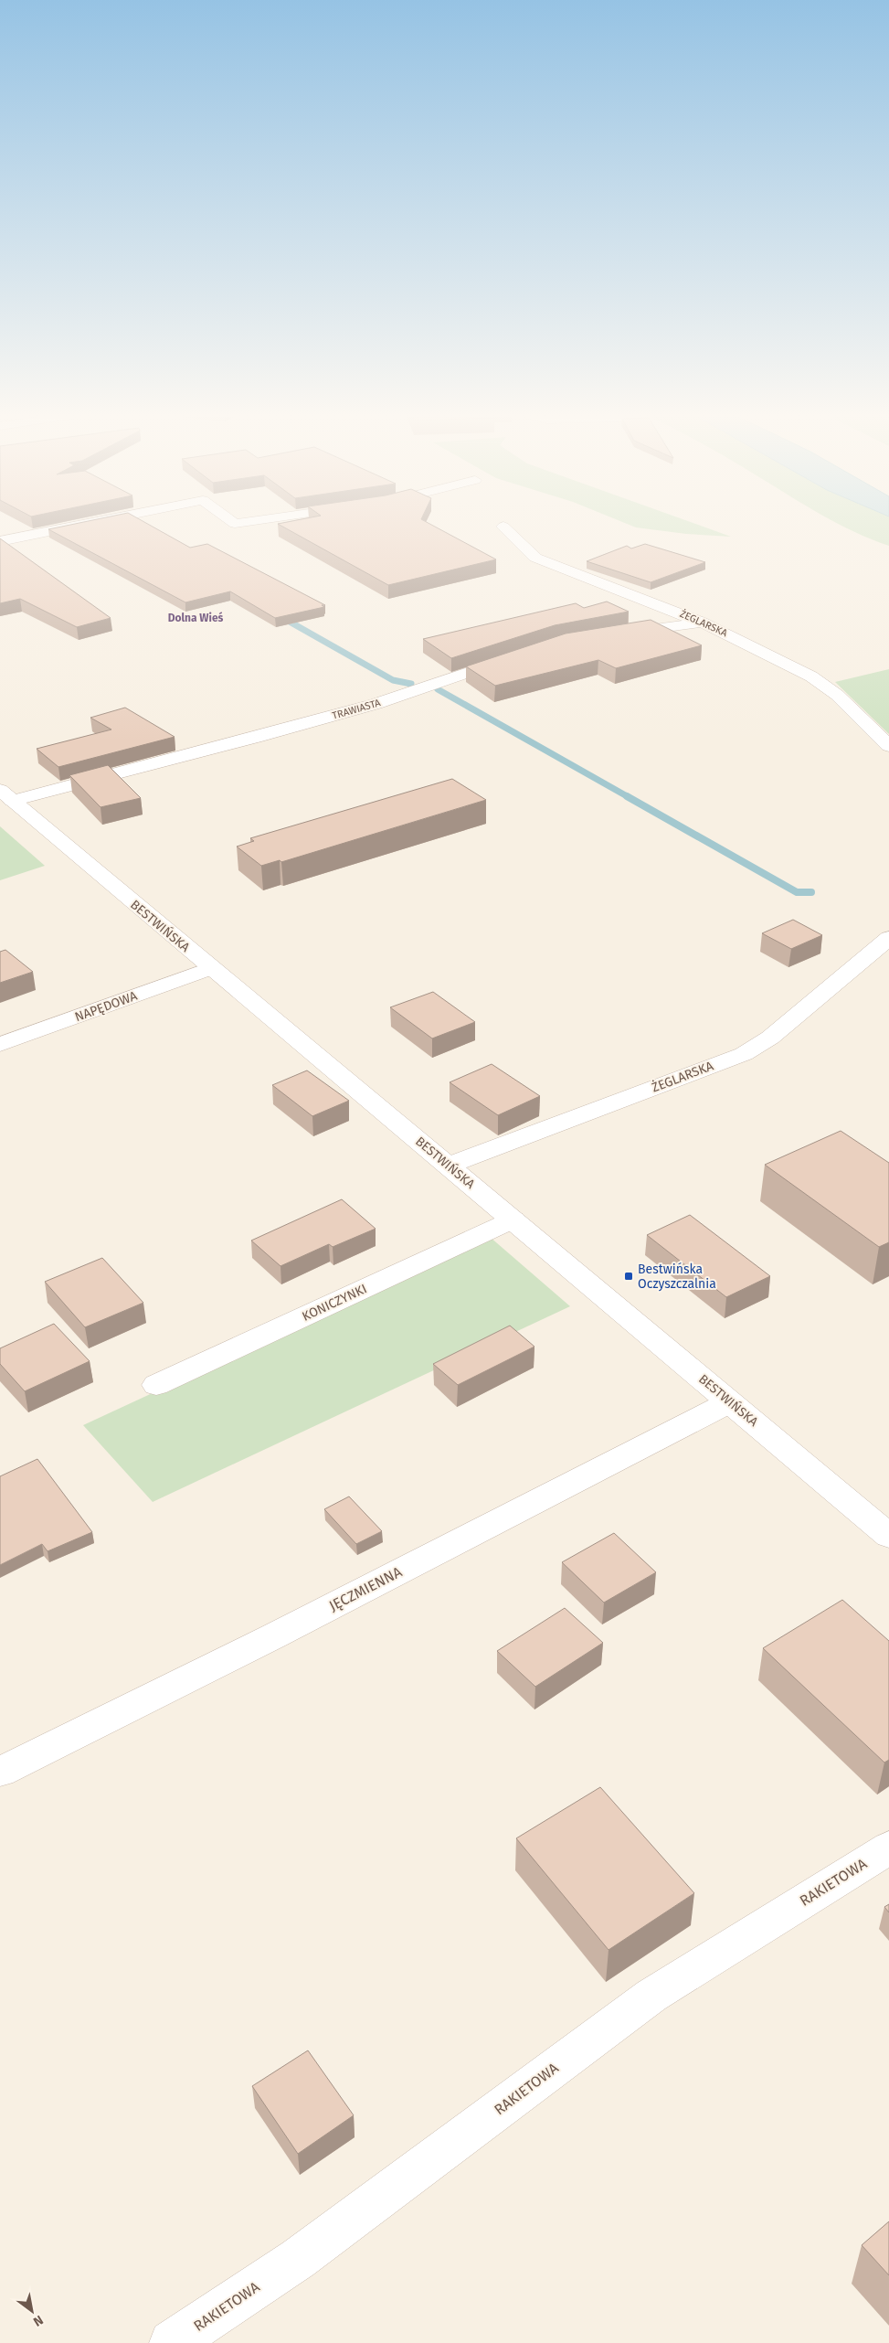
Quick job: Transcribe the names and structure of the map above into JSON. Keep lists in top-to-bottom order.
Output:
{
  "streets": {
    "street": [
      "ŻEGLARSKA",
      "TRAWIASTA",
      "BESTWIŃSKA",
      "NAPĘDOWA",
      "KONICZYNKI",
      "JĘCZMIENNA",
      "RAKIETOWA"
    ]
  },
  "crossings": [
    ["ŻEGLARSKA", "BESTWIŃSKA"],
    ["TRAWIASTA", "BESTWIŃSKA"],
    ["BESTWIŃSKA", "NAPĘDOWA"],
    ["BESTWIŃSKA", "KONICZYNKI"],
    ["BESTWIŃSKA", "JĘCZMIENNA"]
  ],
  "districts": ["Dolna Wieś"],
  "places": {
    "transit": ["Bestwińska Oczyszczalnia"]
  },
  "north": "bottom right"
}
